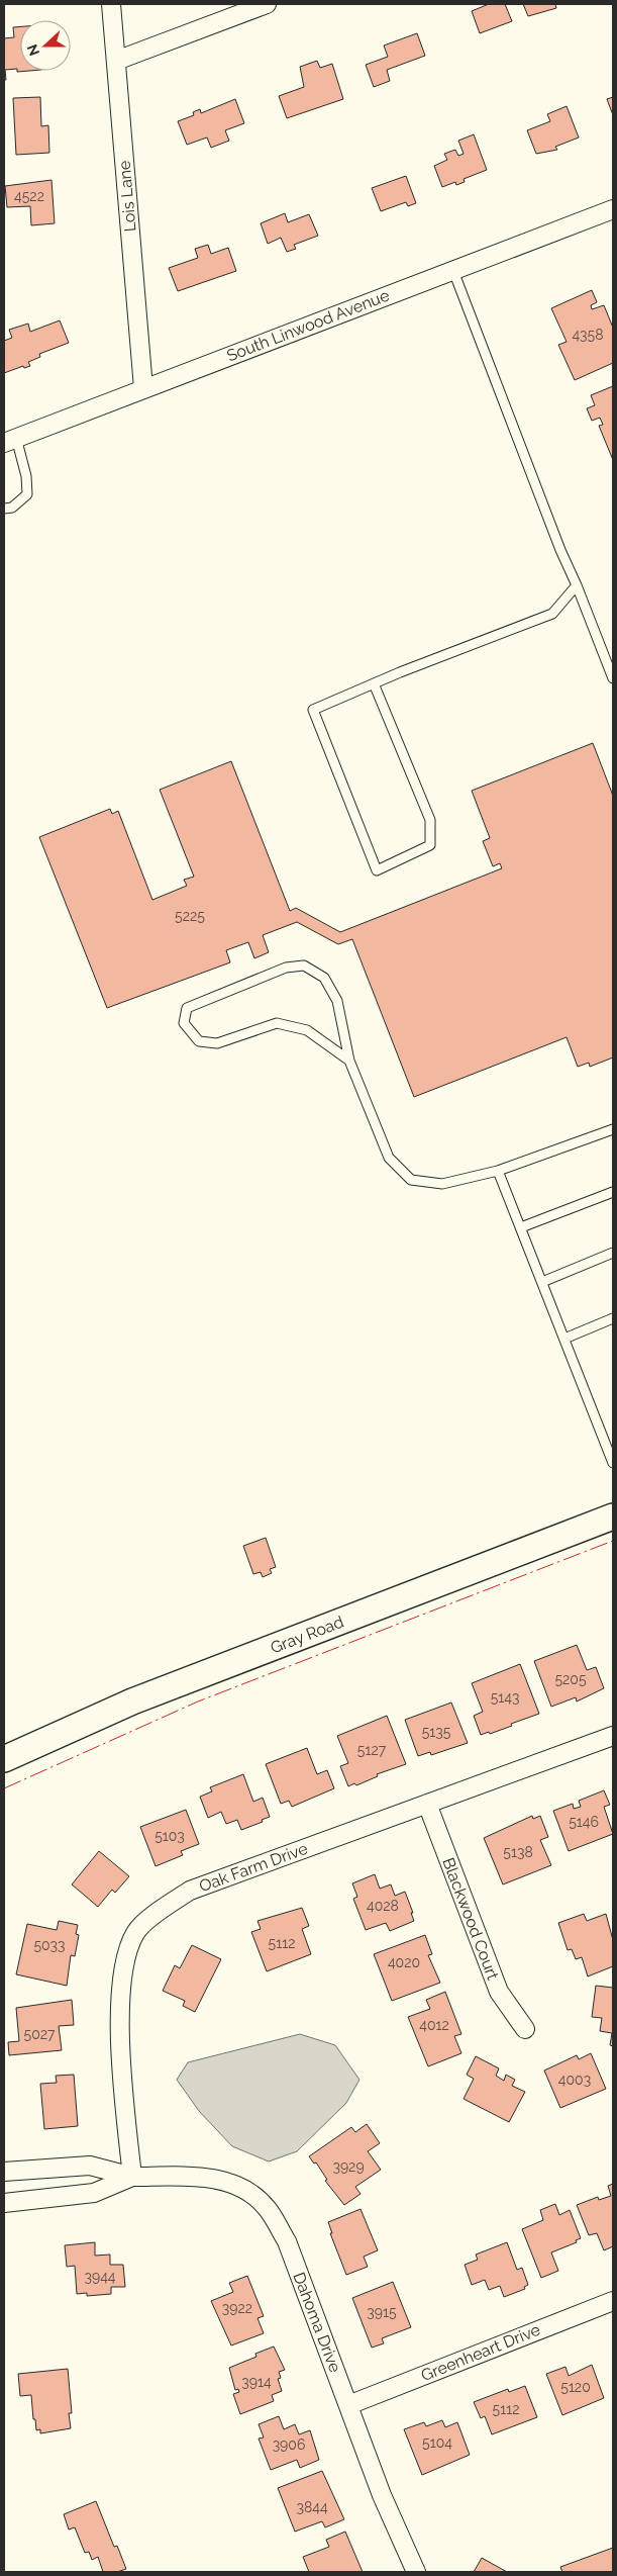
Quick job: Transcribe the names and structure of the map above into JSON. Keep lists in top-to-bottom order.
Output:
{
  "streets": {
    "street": [
      "Lois Lane",
      "South Linwood Avenue",
      "Gray Road",
      "Oak Farm Drive",
      "Blackwood Court",
      "Dahoma Drive",
      "Greenheart Drive"
    ]
  },
  "crossings": [
    ["Lois Lane", "South Linwood Avenue"],
    ["Oak Farm Drive", "Blackwood Court"],
    ["Oak Farm Drive", "Dahoma Drive"],
    ["Dahoma Drive", "Greenheart Drive"]
  ],
  "house_numbers": [
    "4522",
    "4358",
    "5225",
    "5205",
    "5143",
    "5135",
    "5127",
    "5146",
    "5103",
    "5138",
    "4028",
    "5112",
    "5033",
    "4020",
    "4012",
    "5027",
    "4003",
    "3929",
    "3944",
    "3922",
    "3915",
    "3914",
    "5120",
    "5112",
    "5104",
    "3906",
    "3844"
  ],
  "north": "left"
}
